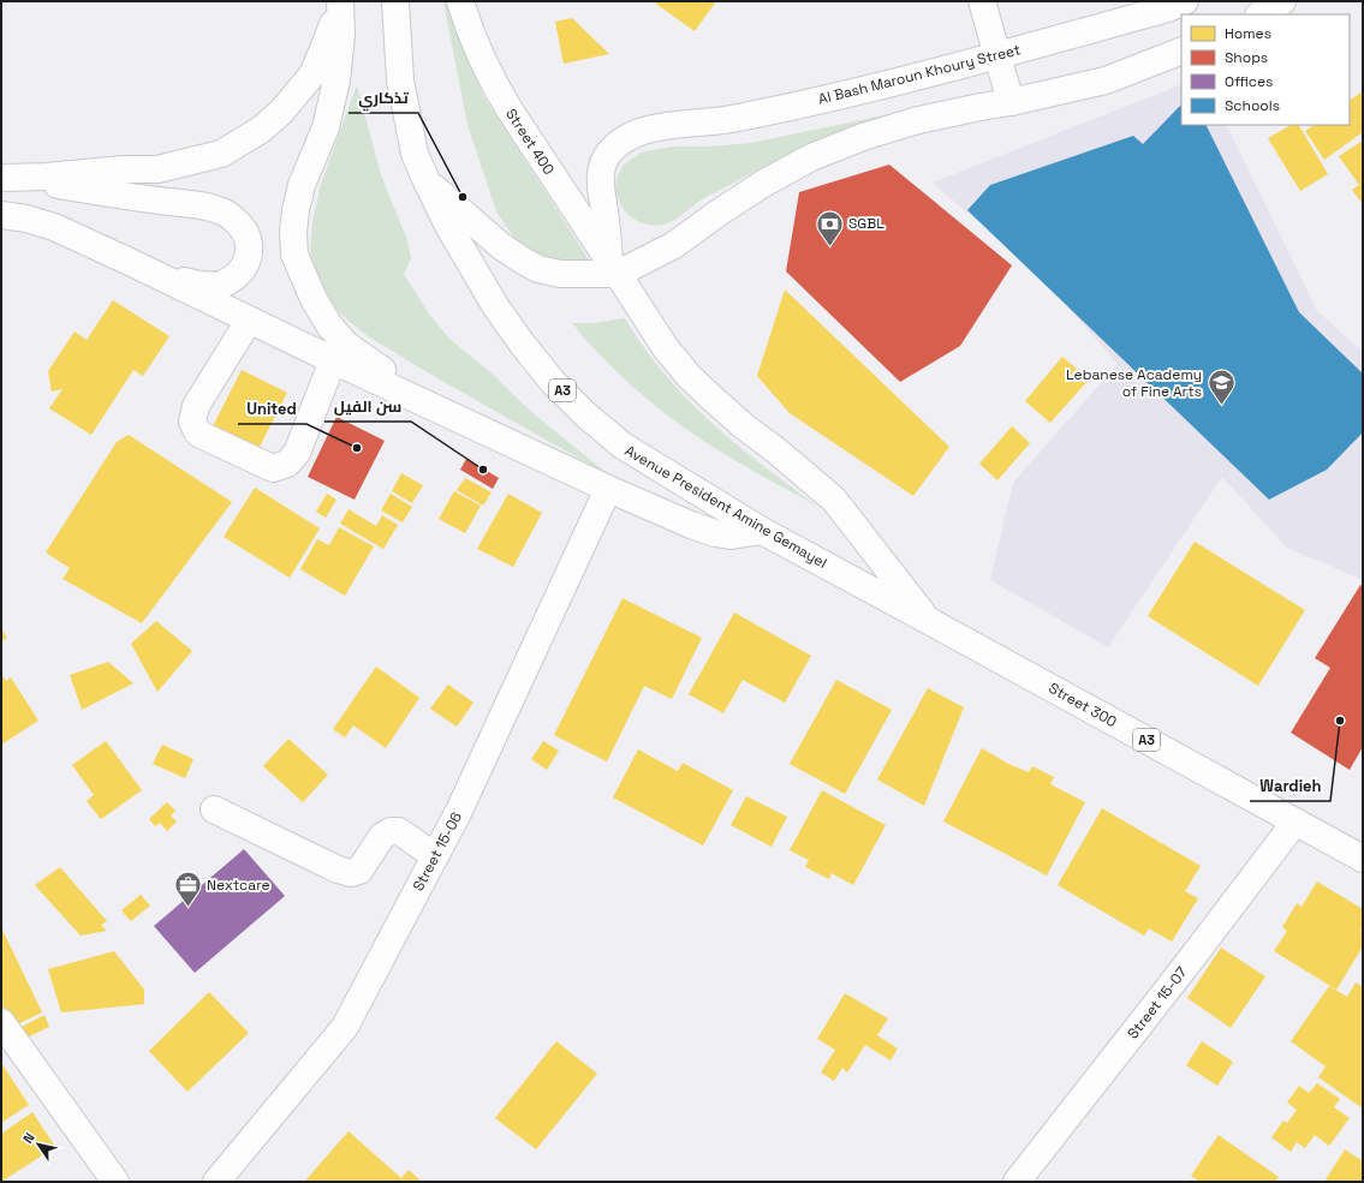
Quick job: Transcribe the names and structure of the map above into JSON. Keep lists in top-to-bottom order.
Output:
{
  "streets": {
    "main road": [
      "Al Bash Maroun Khoury Street",
      "Street 400",
      "A3",
      "Avenue President Amine Gemayel",
      "Street 300",
      "Street 15-06",
      "Street 15-07"
    ]
  },
  "crossings": [
    ["Al Bash Maroun Khoury Street", "Street 400"],
    ["Street 400", "Avenue President Amine Gemayel"],
    ["Street 400", "Street 300"],
    ["Avenue President Amine Gemayel", "Street 300"],
    ["Street 300", "Street 15-07"]
  ],
  "places": {
    "other": [
      "تذكاري",
      "United",
      "سن الفيل",
      "Wardieh"
    ],
    "bank": ["SGBL"],
    "school or university": ["Lebanese Academy of Fine Arts"],
    "office": ["Nextcare"]
  },
  "legend": [
    "Homes",
    "Shops",
    "Offices",
    "Schools"
  ],
  "north": "top left"
}
